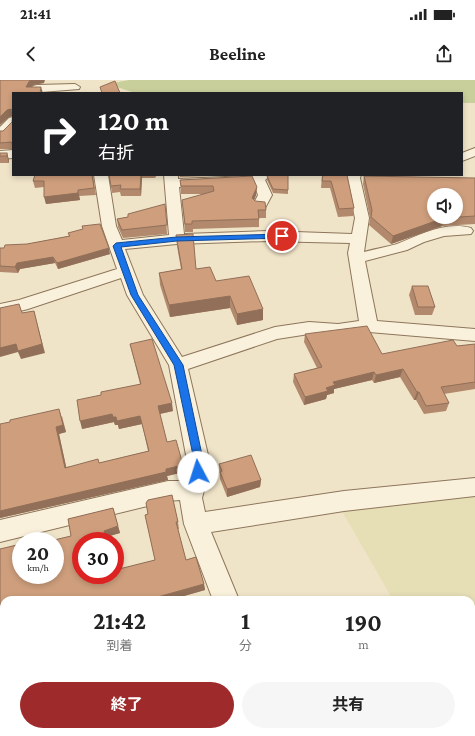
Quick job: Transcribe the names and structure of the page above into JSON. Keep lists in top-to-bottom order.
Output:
{
  "page": {
    "status": "21:41",
    "header": "Beeline",
    "turn": ["120 m", "右折"],
    "speed": "20 km/h",
    "limit": "30",
    "eta": [
      "21:42",
      "到着",
      "1",
      "分",
      "190",
      "m"
    ],
    "buttons": ["終了", "共有"]
  }
}
